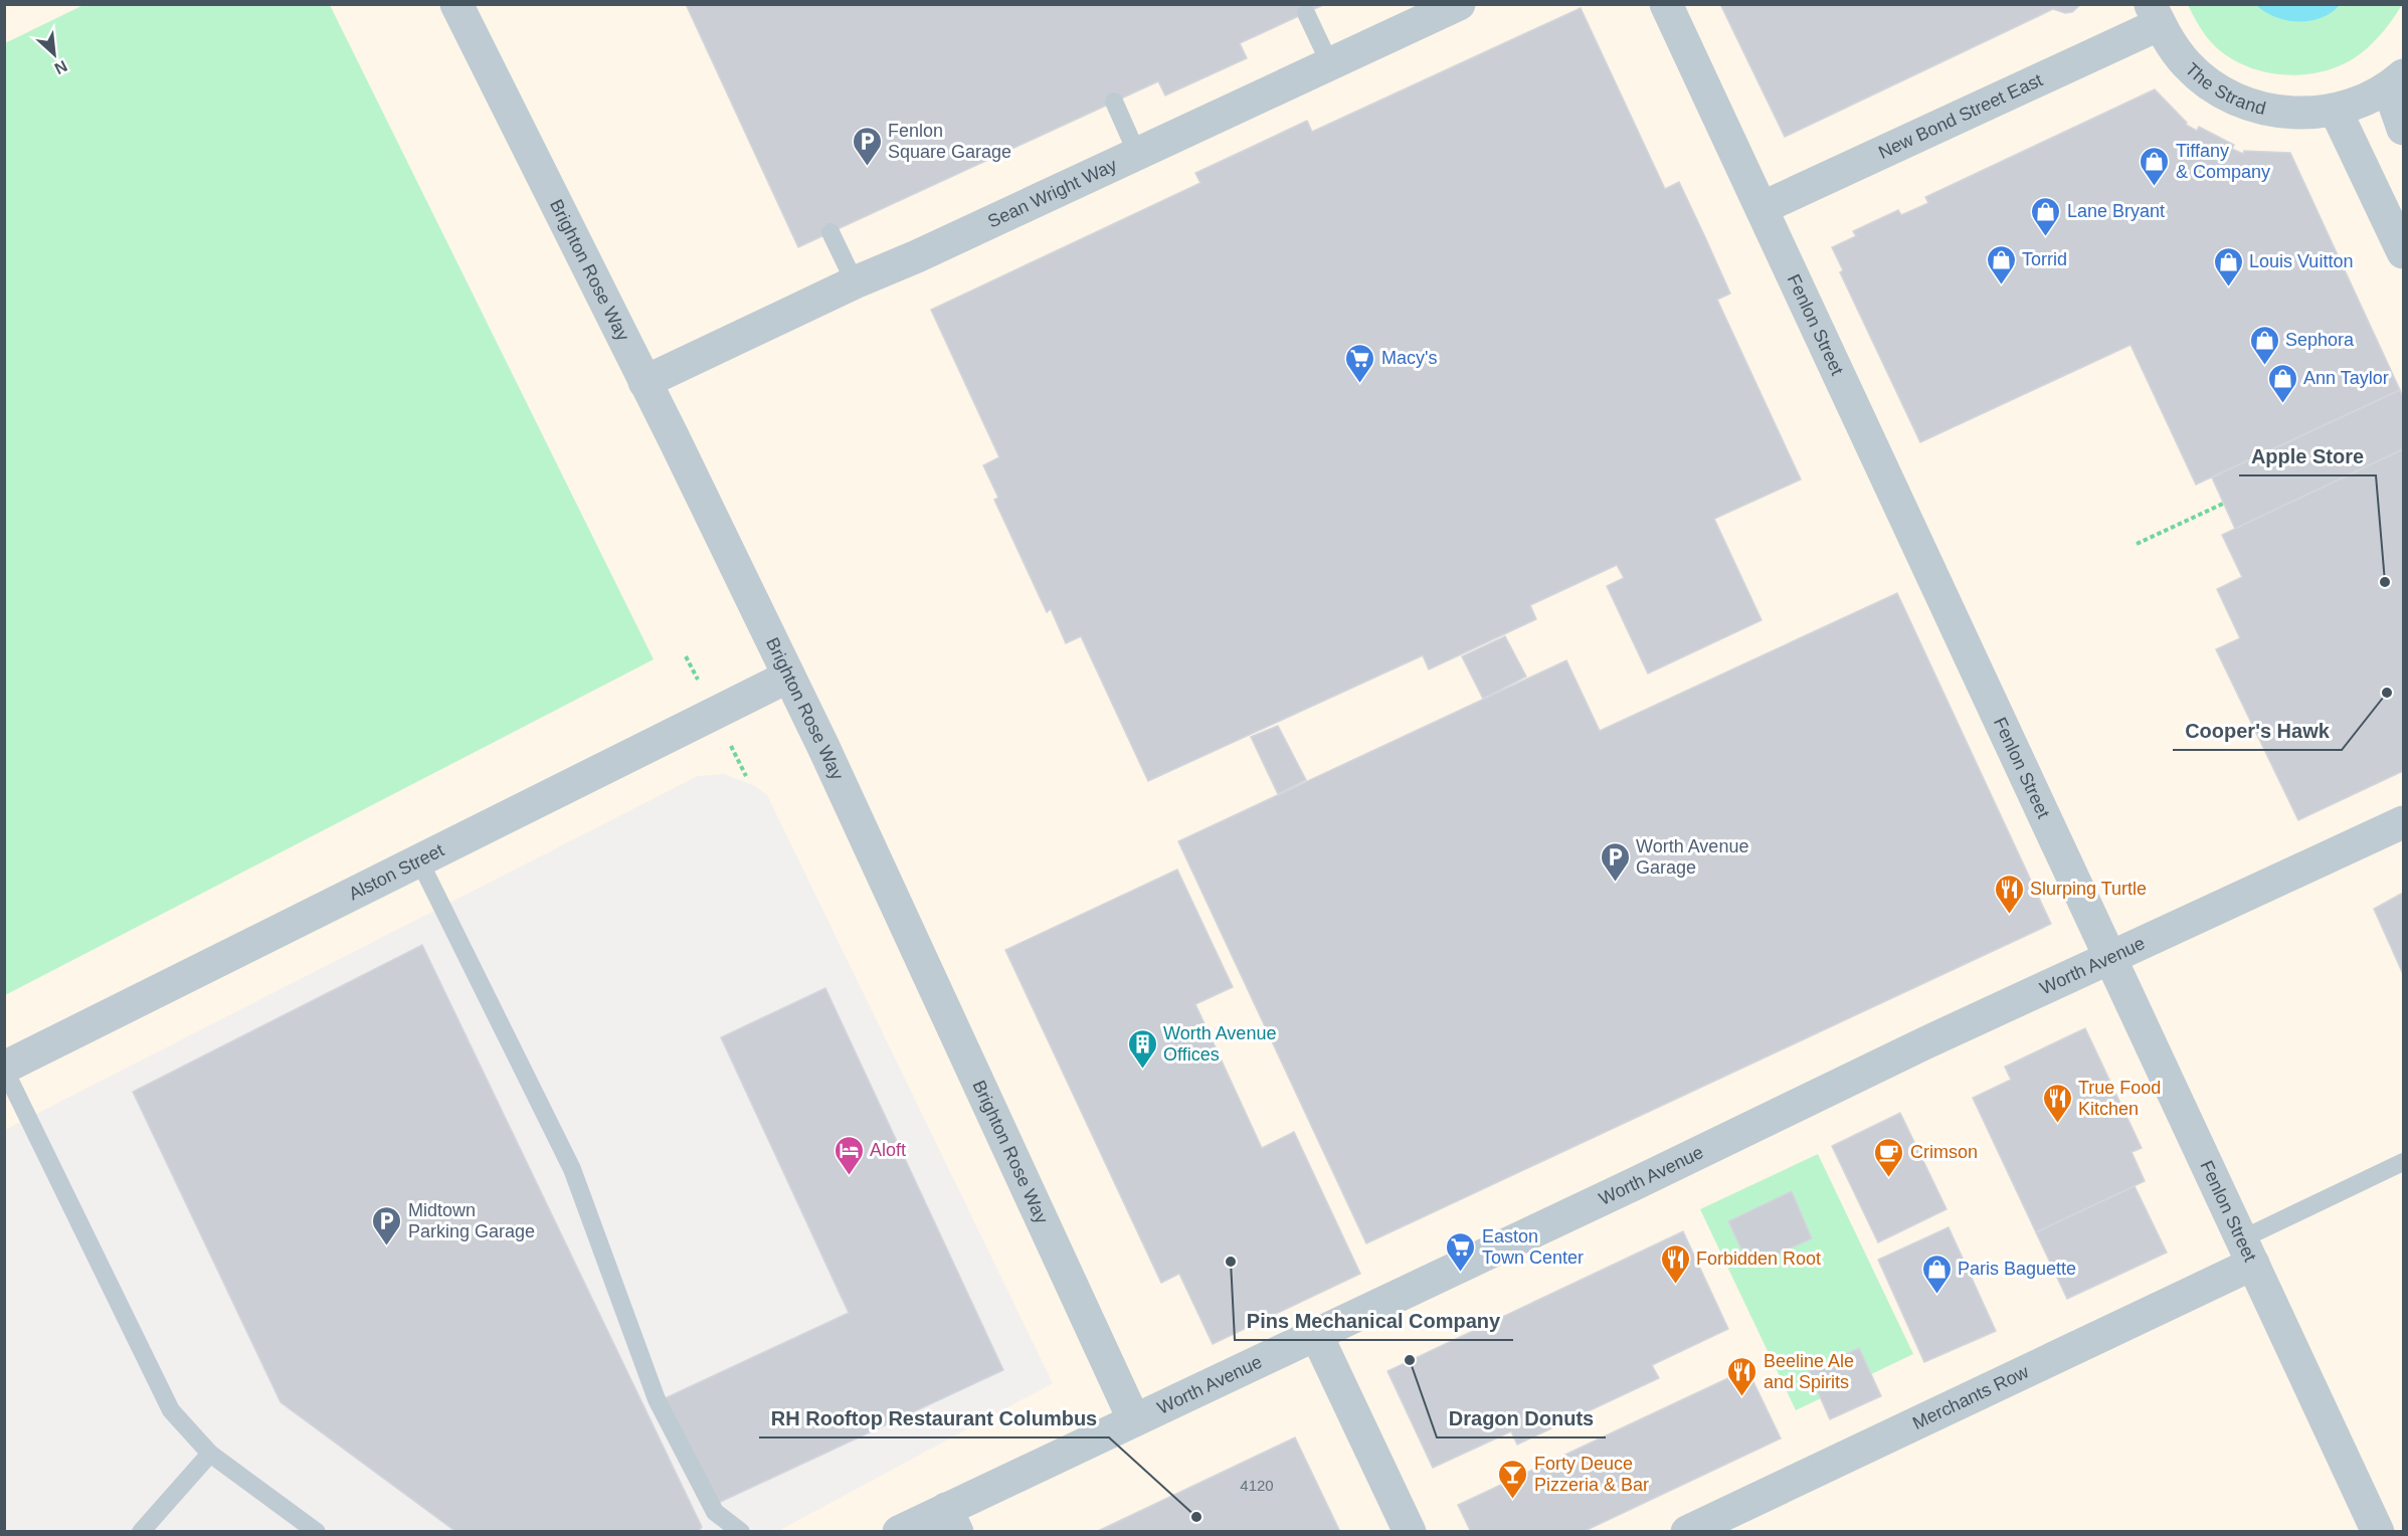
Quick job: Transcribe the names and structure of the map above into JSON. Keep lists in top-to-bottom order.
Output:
{
  "streets": {
    "street": [
      "The Strand",
      "New Bond Street East",
      "Sean Wright Way",
      "Brighton Rose Way",
      "Fenlon Street",
      "Alston Street",
      "Worth Avenue",
      "Merchants Row"
    ]
  },
  "crossings": [
    ["The Strand", "New Bond Street East"],
    ["New Bond Street East", "Fenlon Street"],
    ["Sean Wright Way", "Brighton Rose Way"],
    ["Brighton Rose Way", "Alston Street"],
    ["Brighton Rose Way", "Worth Avenue"],
    ["Fenlon Street", "Worth Avenue"],
    ["Fenlon Street", "Merchants Row"]
  ],
  "places": {
    "parking": ["Fenlon Square Garage", "Worth Avenue Garage", "Midtown Parking Garage"],
    "shop": [
      "Tiffany & Company",
      "Lane Bryant",
      "Torrid",
      "Louis Vuitton",
      "Sephora",
      "Ann Taylor",
      "Paris Baguette"
    ],
    "supermarket": ["Macy's", "Easton Town Center"],
    "other": [
      "Apple Store",
      "Cooper's Hawk",
      "Pins Mechanical Company",
      "Dragon Donuts",
      "RH Rooftop Restaurant Columbus"
    ],
    "restaurant": [
      "Slurping Turtle",
      "True Food Kitchen",
      "Forbidden Root",
      "Beeline Ale and Spirits"
    ],
    "building": ["Worth Avenue Offices"],
    "hotel": ["Aloft"],
    "cafe": ["Crimson"],
    "bar": ["Forty Deuce Pizzeria & Bar"]
  },
  "house_numbers": ["4120"],
  "north": "bottom right"
}
